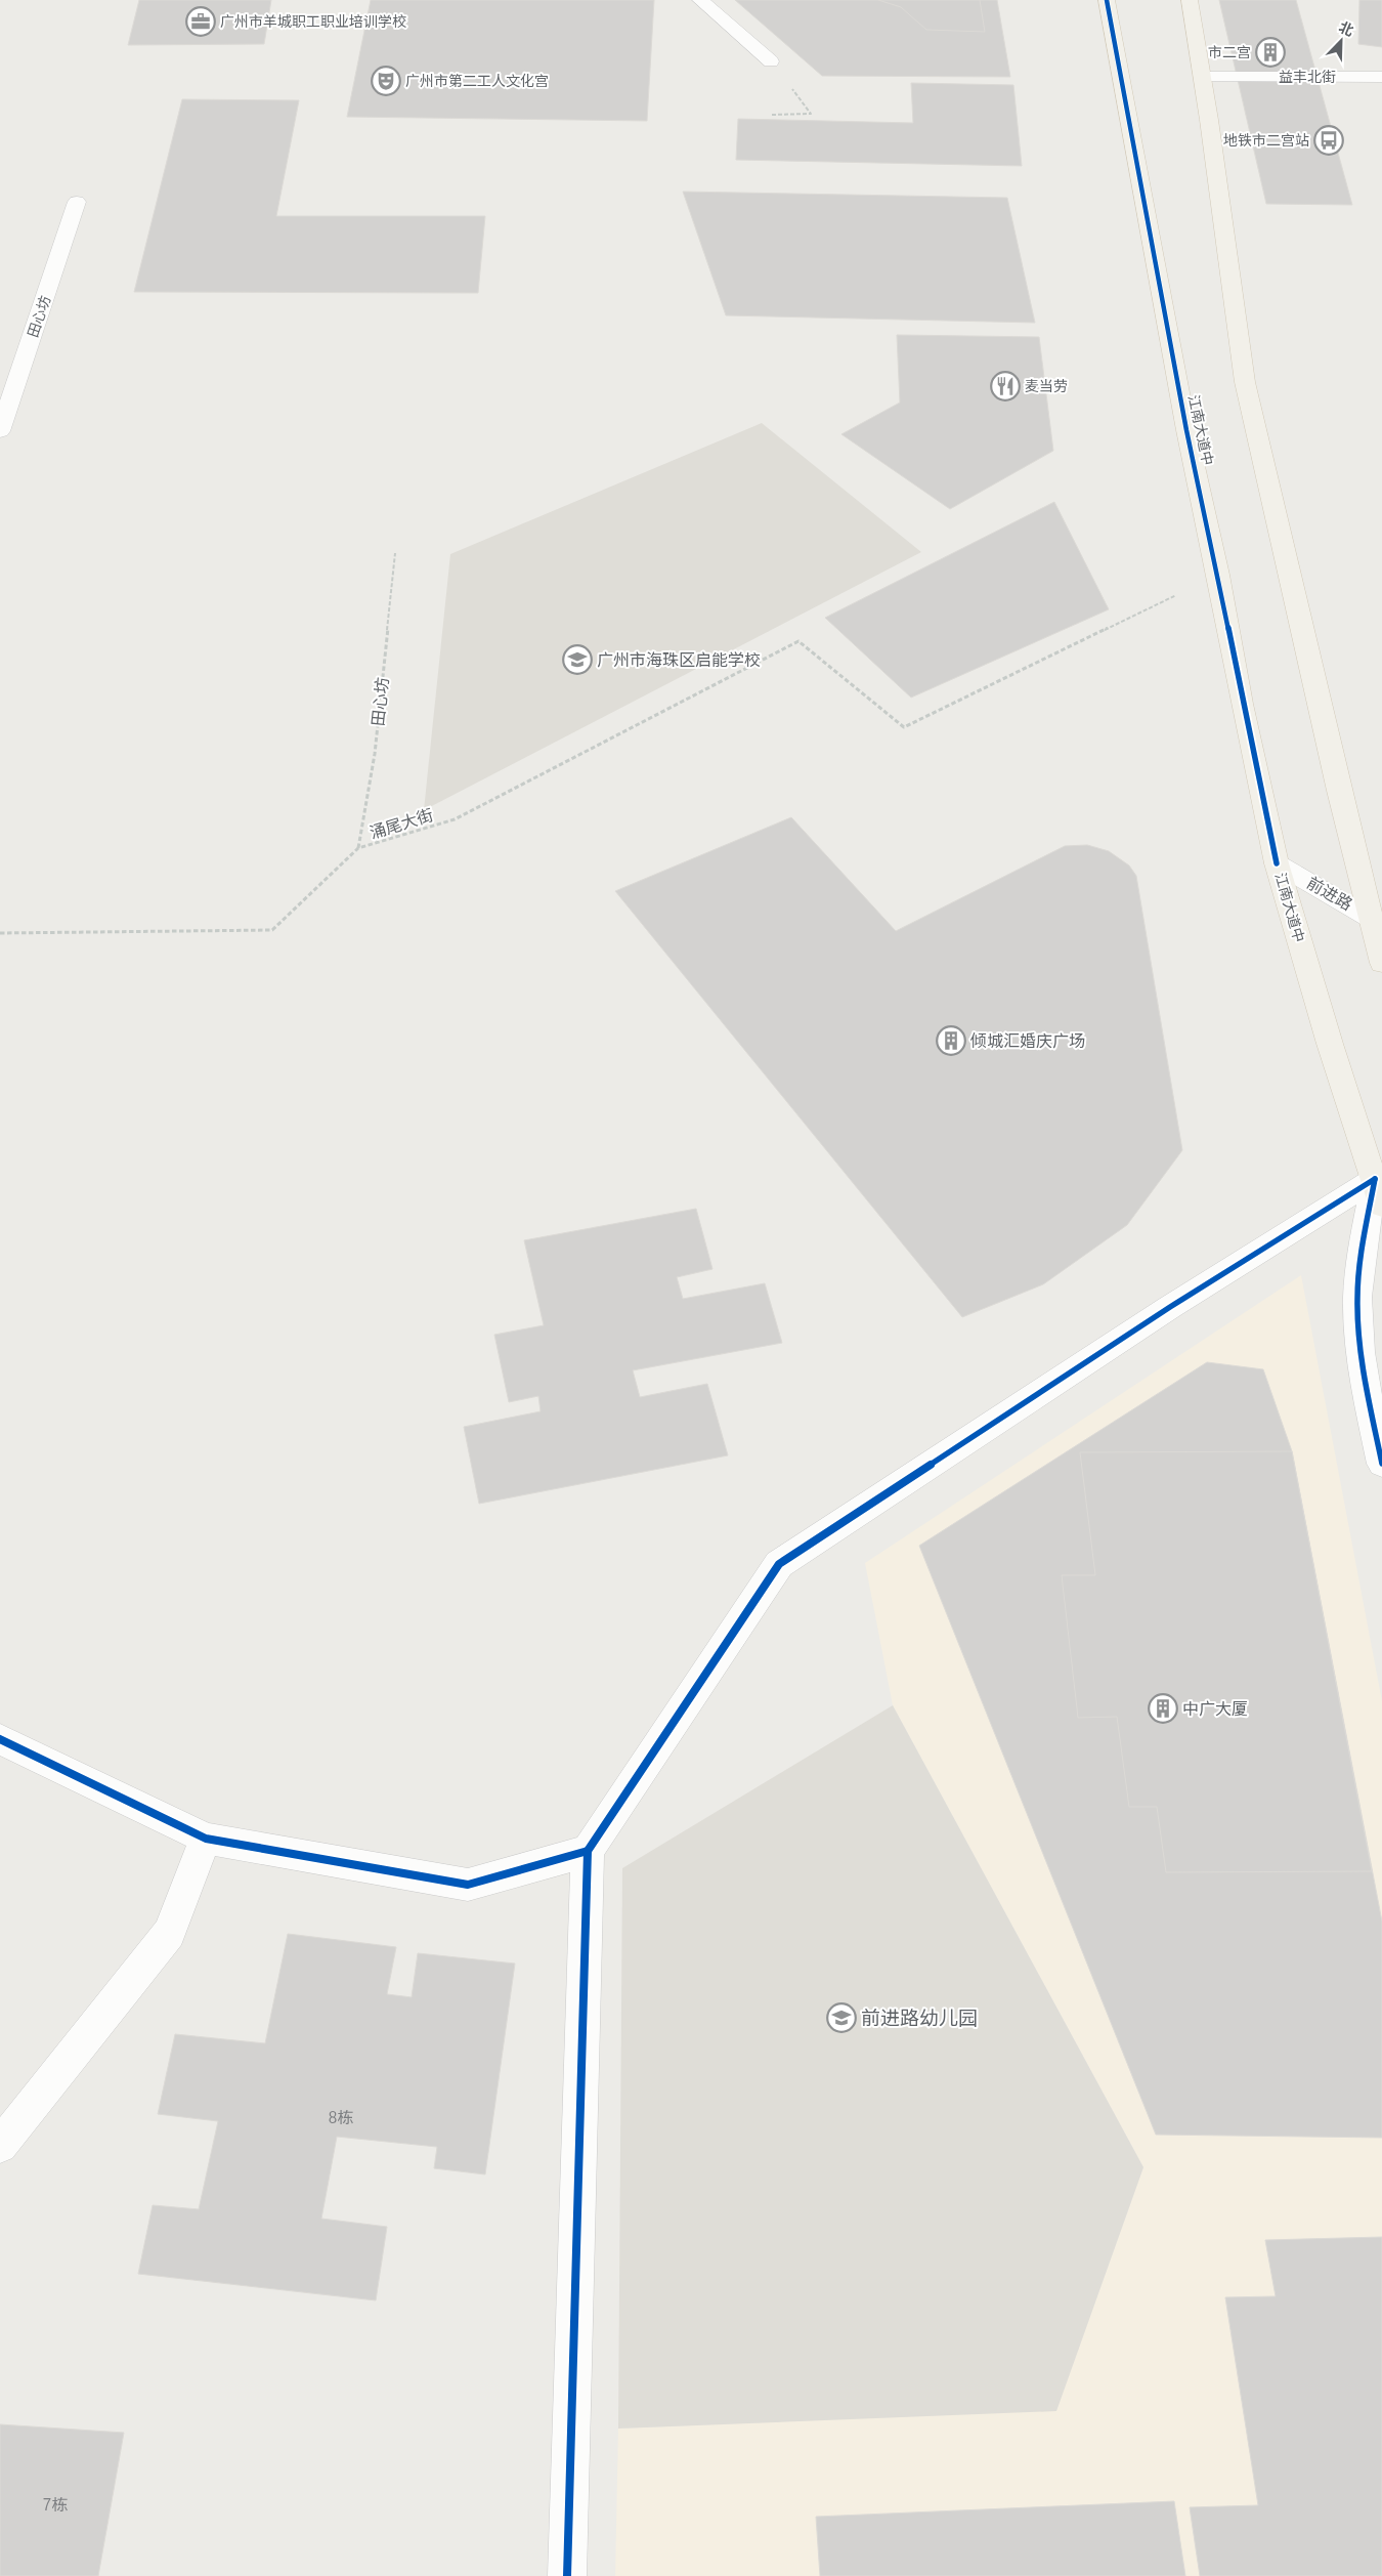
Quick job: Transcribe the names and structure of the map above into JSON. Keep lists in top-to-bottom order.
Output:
{
  "streets": {
    "main road": ["江南大道中"],
    "street": ["益丰北街", "田心坊", "前进路"],
    "path": ["涌尾大街"]
  },
  "crossings": [
    ["田心坊", "涌尾大街"],
    ["江南大道中", "涌尾大街"],
    ["江南大道中", "前进路"]
  ],
  "places": {
    "office": ["广州市羊城职工职业培训学校"],
    "building": ["市二宫", "倾城汇婚庆广场", "中广大厦"],
    "theatre": ["广州市第二工人文化宫"],
    "bus stop": ["地铁市二宫站"],
    "restaurant": ["麦当劳"],
    "school or university": ["广州市海珠区启能学校", "前进路幼儿园"]
  },
  "house_numbers": ["8栋", "7栋"],
  "north": "top right"
}
